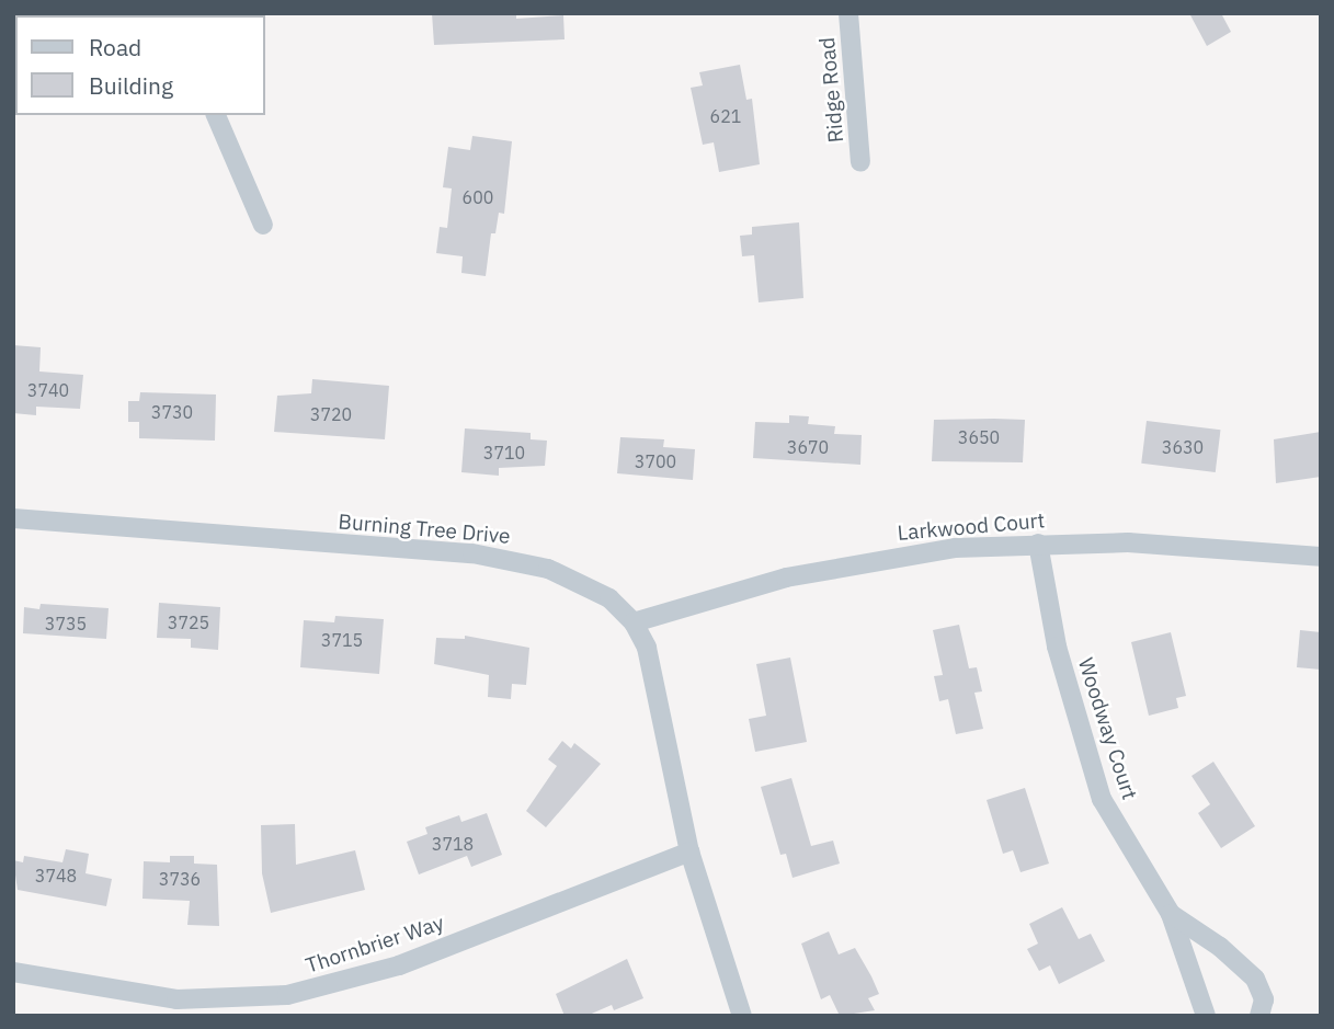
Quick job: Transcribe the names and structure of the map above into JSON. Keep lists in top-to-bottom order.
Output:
{
  "streets": {
    "street": [
      "Ridge Road",
      "Larkwood Court",
      "Burning Tree Drive",
      "Woodway Court",
      "Thornbrier Way"
    ]
  },
  "crossings": [
    ["Larkwood Court", "Burning Tree Drive"],
    ["Larkwood Court", "Woodway Court"],
    ["Burning Tree Drive", "Thornbrier Way"]
  ],
  "house_numbers": [
    "621",
    "600",
    "3740",
    "3730",
    "3720",
    "3650",
    "3670",
    "3630",
    "3710",
    "3700",
    "3725",
    "3735",
    "3715",
    "3718",
    "3748",
    "3736"
  ],
  "legend": ["Road", "Building"]
}
